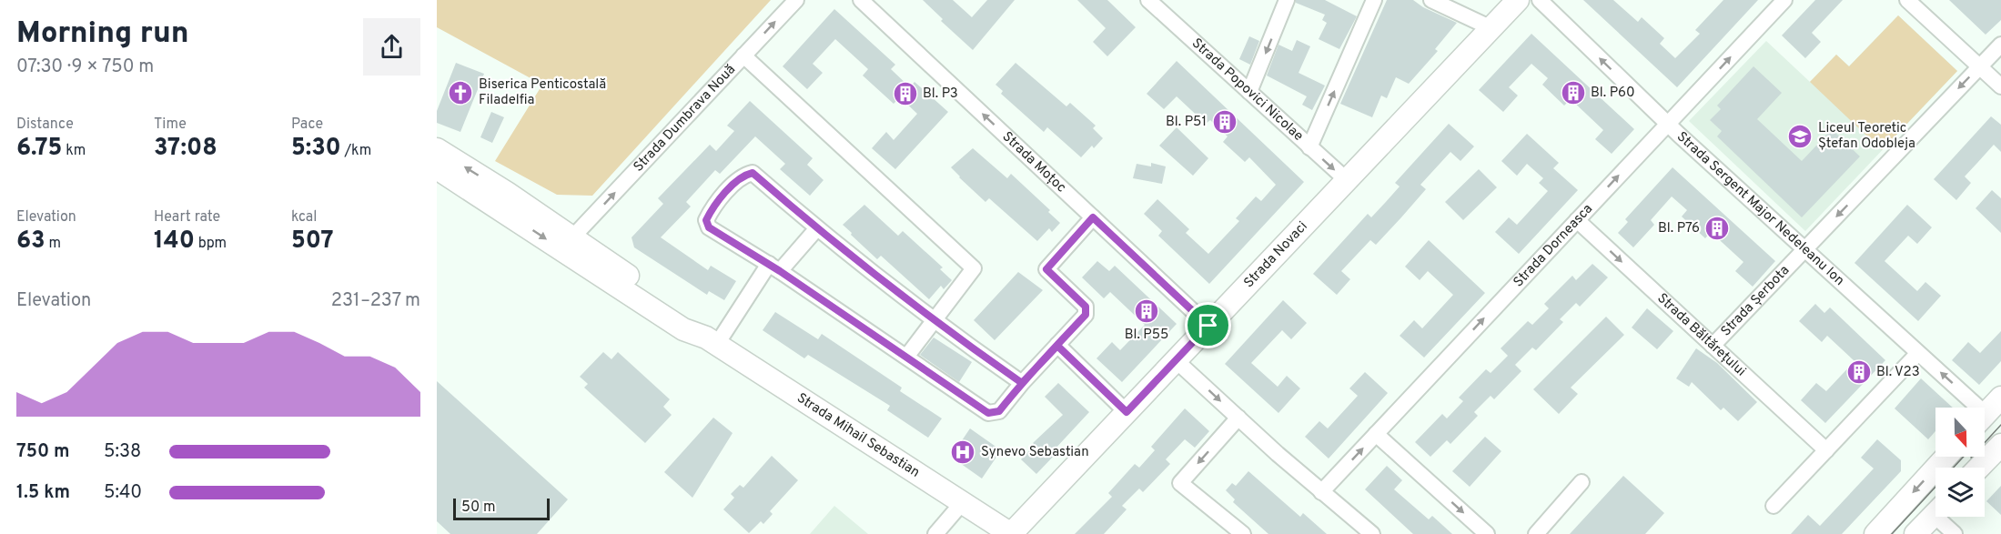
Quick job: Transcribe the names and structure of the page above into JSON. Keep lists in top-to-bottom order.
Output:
{
  "streets": {
    "main road": ["Strada Novaci", "Strada Mihail Sebastian"],
    "street": [
      "Strada Popovici Nicolae",
      "Strada Dumbrava Nouă",
      "Strada Moțoc",
      "Strada Sergent Major Nedeleanu Ion",
      "Strada Dorneasca",
      "Strada Șerbota",
      "Strada Băltărețului"
    ]
  },
  "crossings": [
    ["Strada Popovici Nicolae", "Strada Novaci"],
    ["Strada Dumbrava Nouă", "Strada Mihail Sebastian"],
    ["Strada Moțoc", "Strada Novaci"],
    ["Strada Sergent Major Nedeleanu Ion", "Strada Dorneasca"],
    ["Strada Sergent Major Nedeleanu Ion", "Strada Șerbota"],
    ["Strada Dorneasca", "Strada Băltărețului"],
    ["Strada Novaci", "Strada Mihail Sebastian"],
    ["Strada Șerbota", "Strada Băltărețului"]
  ],
  "one_way": [
    "Strada Dumbrava Nouă",
    "Strada Moțoc",
    "Strada Sergent Major Nedeleanu Ion",
    "Strada Dorneasca",
    "Strada Șerbota",
    "Strada Băltărețului"
  ],
  "places": {
    "church": ["Biserica Penticostală Filadelfia"],
    "building": [
      "Bl. P60",
      "Bl. P3",
      "Bl. P51",
      "Bl. P76",
      "Bl. P55",
      "Bl. V23"
    ],
    "school or university": ["Liceul Teoretic Ștefan Odobleja"],
    "hospital": ["Synevo Sebastian"]
  },
  "scale_bar": "50 m",
  "north": "bottom",
  "page": {
    "heading": ["Morning run", "07:30 · 9 × 750 m"],
    "stats": [
      ["Distance", "6.75 km"],
      ["Time", "37:08"],
      ["Pace", "5:30 /km"],
      ["Elevation", "63 m"],
      ["Heart rate", "140 bpm"],
      ["kcal", "507"]
    ],
    "chart": ["Elevation", "231–237 m"],
    "list": [
      {
        "name": "750 m",
        "note": "5:38"
      },
      {
        "name": "1.5 km",
        "note": "5:40"
      }
    ],
    "scale": "50 m"
  }
}
